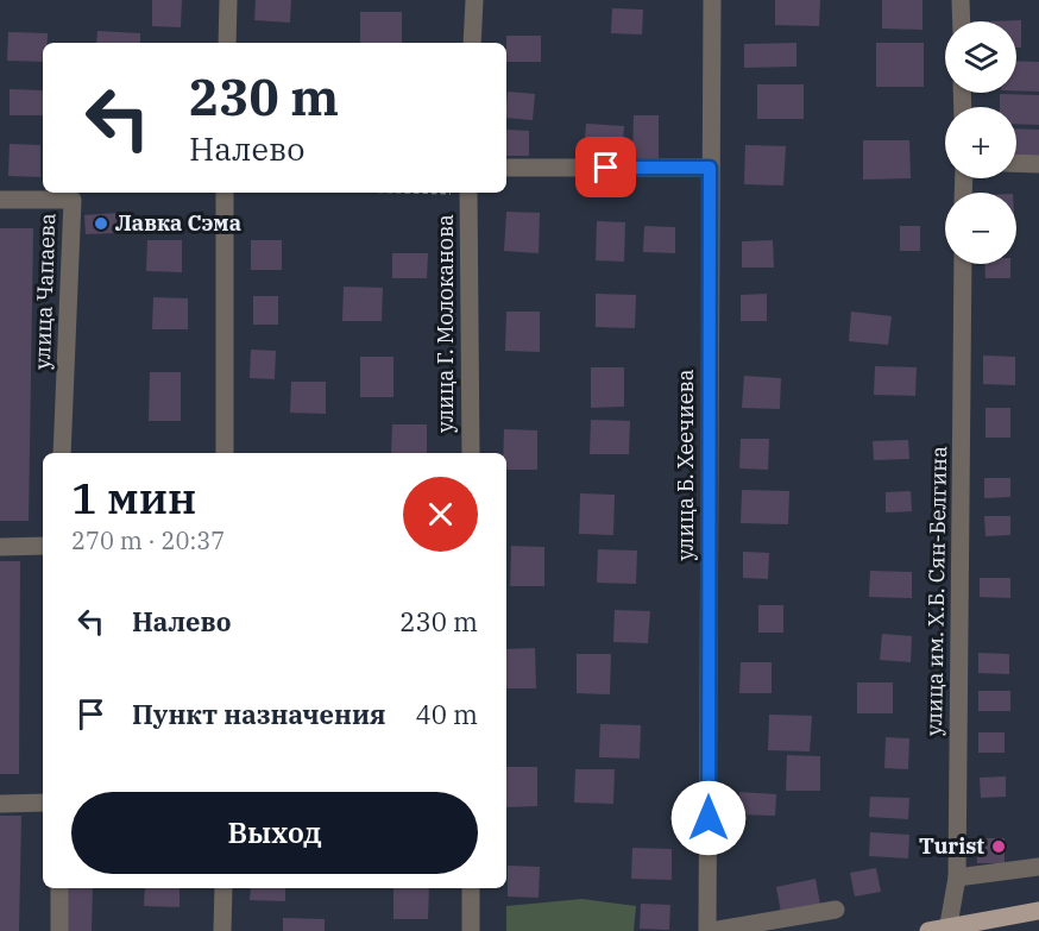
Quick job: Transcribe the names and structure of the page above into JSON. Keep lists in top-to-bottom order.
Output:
{
  "streets": {
    "street": [
      "улица Чапаева",
      "улица Г. Молоканова",
      "улица Б. Хеечиева",
      "улица им. Х.Б. Сян-Белгина"
    ]
  },
  "places": ["Лавка Сэма", "Turist"],
  "page": {
    "map_buttons": ["+", "−"],
    "turn": ["230 m", "Налево"],
    "heading": ["1 мин", "270 m · 20:37"],
    "list": [
      {
        "name": "Налево",
        "value": "230 m"
      },
      {
        "name": "Пункт назначения",
        "value": "40 m"
      }
    ],
    "buttons": "Выход"
  }
}
